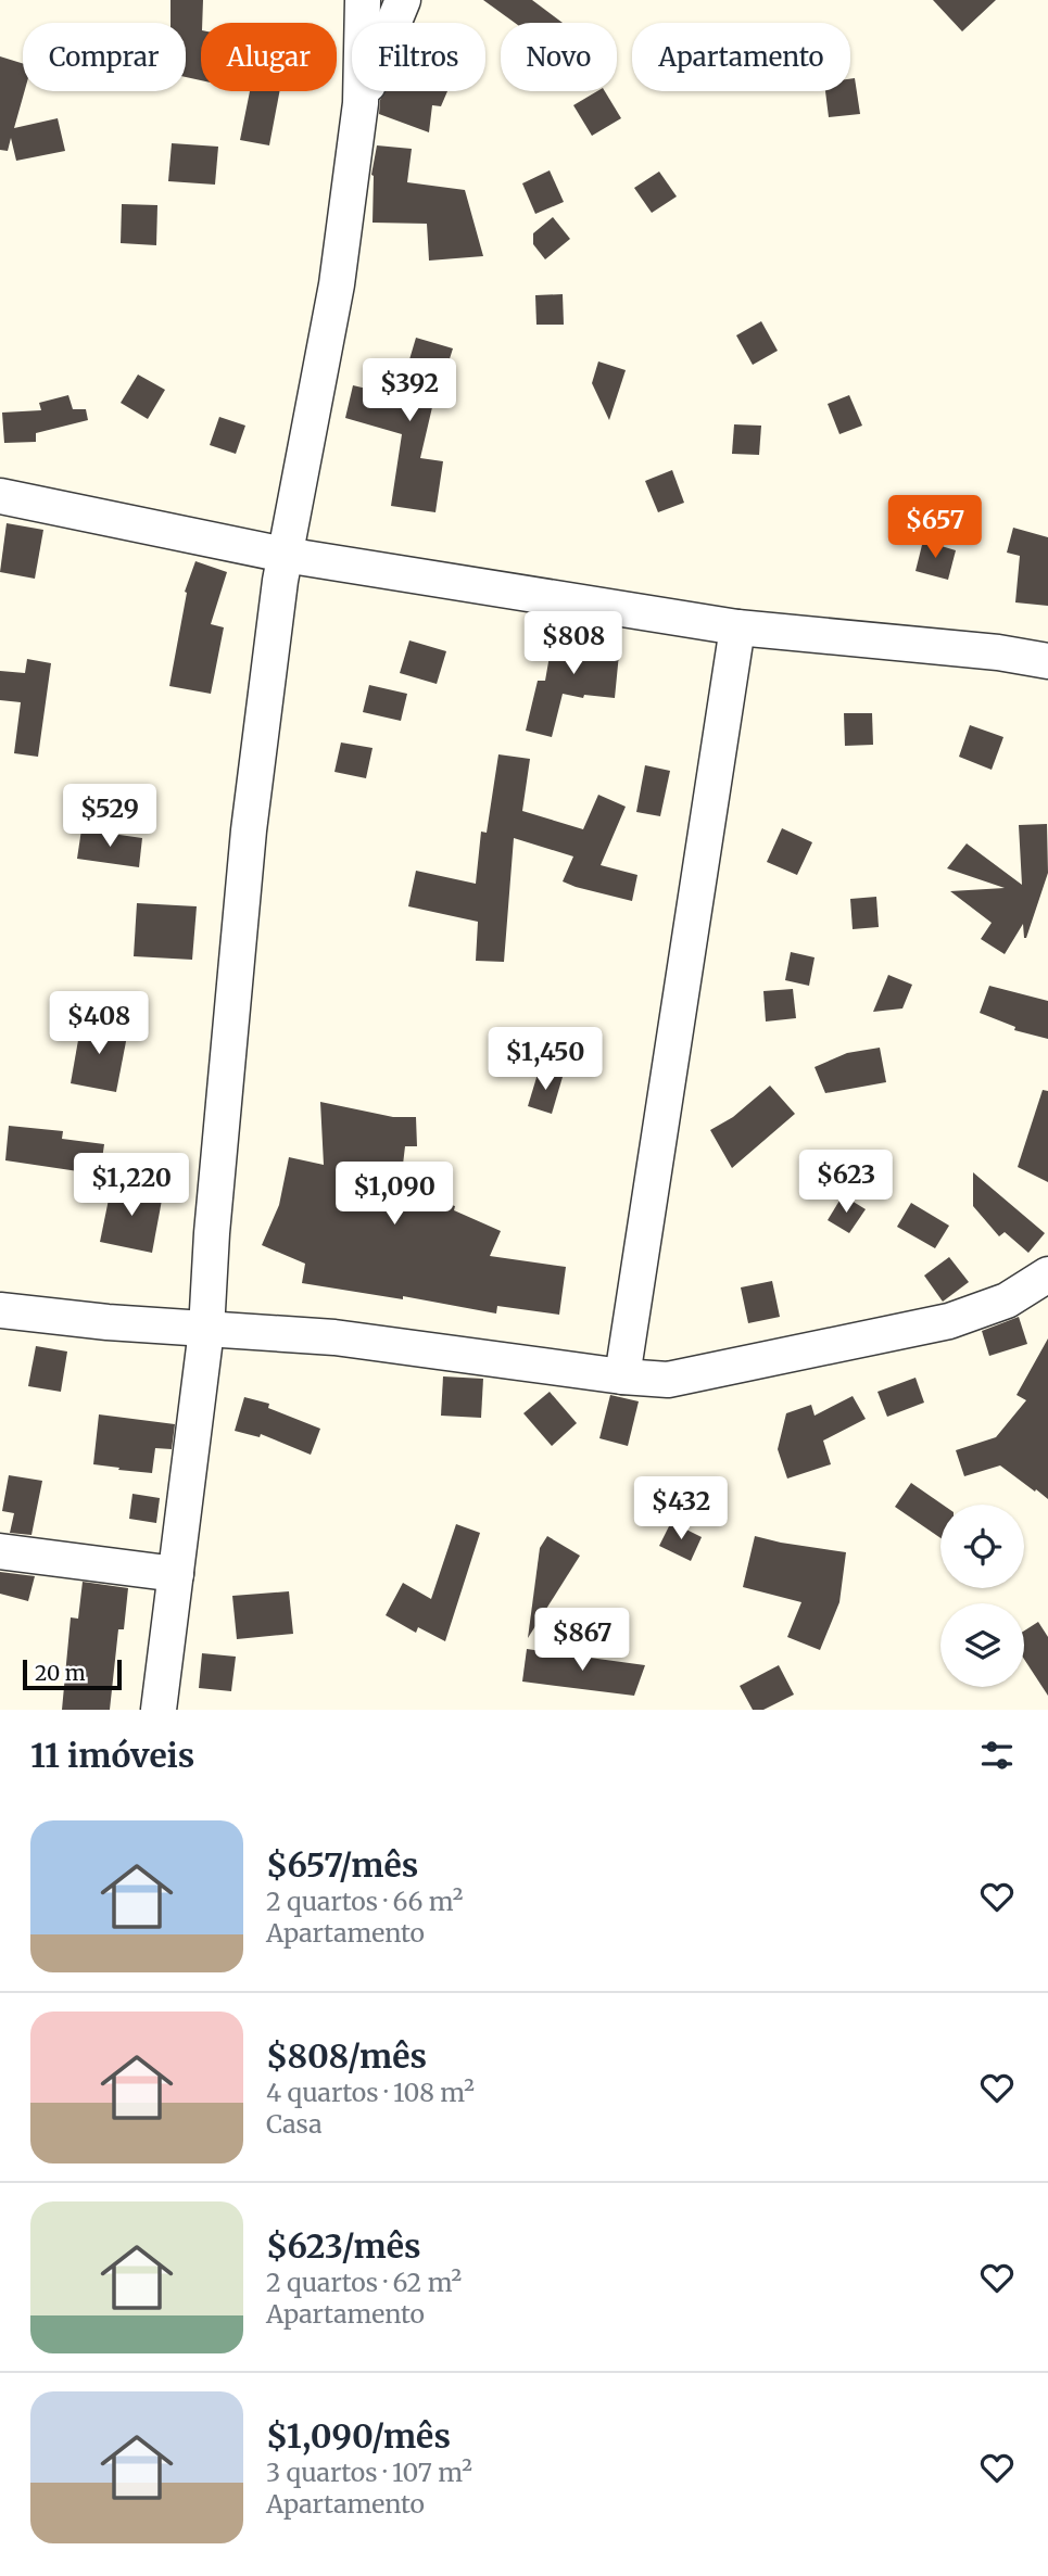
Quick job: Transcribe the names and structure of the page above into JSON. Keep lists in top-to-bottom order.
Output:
{
  "scale_bar": "20 m",
  "page": {
    "chip": [
      "Comprar",
      "Alugar",
      "Filtros",
      "Novo",
      "Apartamento"
    ],
    "price": [
      "$392",
      "$657",
      "$808",
      "$529",
      "$408",
      "$1,450",
      "$623",
      "$1,220",
      "$1,090",
      "$432",
      "$867"
    ],
    "scale": "20 m",
    "heading": "11 imóveis",
    "list": [
      {
        "name": "$657/mês",
        "note": "2 quartos · 66 m² · Apartamento"
      },
      {
        "name": "$808/mês",
        "note": "4 quartos · 108 m² · Casa"
      },
      {
        "name": "$623/mês",
        "note": "2 quartos · 62 m² · Apartamento"
      },
      {
        "name": "$1,090/mês",
        "note": "3 quartos · 107 m² · Apartamento"
      }
    ]
  }
}
